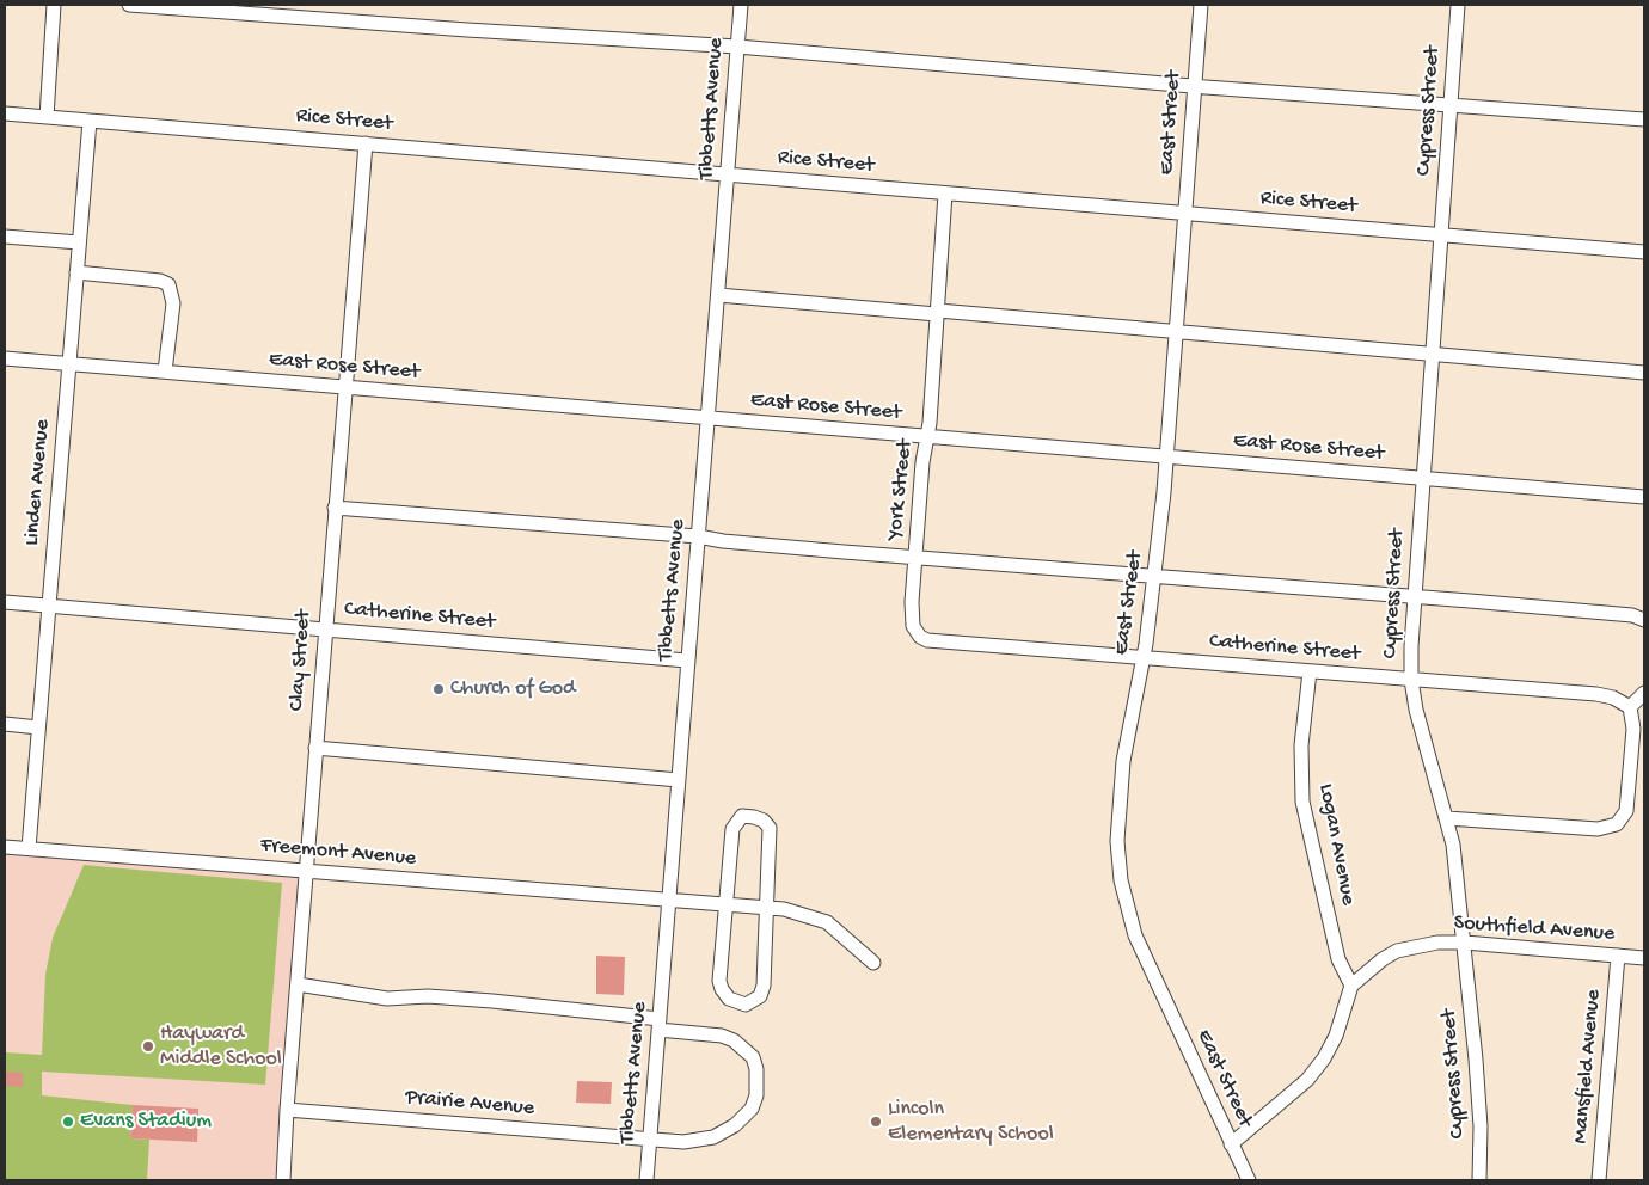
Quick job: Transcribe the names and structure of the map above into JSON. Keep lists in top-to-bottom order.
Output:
{
  "streets": {
    "street": [
      "Tibbetts Avenue",
      "Cypress Street",
      "Rice Street",
      "East Street",
      "East Rose Street",
      "Linden Avenue",
      "York Street",
      "Catherine Street",
      "Clay Street",
      "Logan Avenue",
      "Freemont Avenue",
      "Southfield Avenue",
      "Mansfield Avenue",
      "Prairie Avenue"
    ]
  },
  "crossings": [
    ["Tibbetts Avenue", "Rice Street"],
    ["Tibbetts Avenue", "East Rose Street"],
    ["Tibbetts Avenue", "Catherine Street"],
    ["Tibbetts Avenue", "Freemont Avenue"],
    ["Tibbetts Avenue", "Prairie Avenue"],
    ["Cypress Street", "Rice Street"],
    ["Cypress Street", "East Rose Street"],
    ["Cypress Street", "Catherine Street"],
    ["Cypress Street", "Southfield Avenue"],
    ["Rice Street", "East Street"],
    ["Rice Street", "Linden Avenue"],
    ["Rice Street", "York Street"],
    ["Rice Street", "Clay Street"],
    ["East Street", "East Rose Street"],
    ["East Street", "Catherine Street"],
    ["East Rose Street", "Linden Avenue"],
    ["East Rose Street", "York Street"],
    ["East Rose Street", "Clay Street"],
    ["Linden Avenue", "Catherine Street"],
    ["Linden Avenue", "Freemont Avenue"],
    ["York Street", "Catherine Street"],
    ["Catherine Street", "Clay Street"],
    ["Catherine Street", "Logan Avenue"],
    ["Clay Street", "Freemont Avenue"],
    ["Clay Street", "Prairie Avenue"],
    ["Logan Avenue", "Southfield Avenue"],
    ["Southfield Avenue", "Mansfield Avenue"]
  ],
  "places": [
    "Church of God",
    "Hayward Middle School",
    "Evans Stadium",
    "Lincoln Elementary School"
  ]
}
